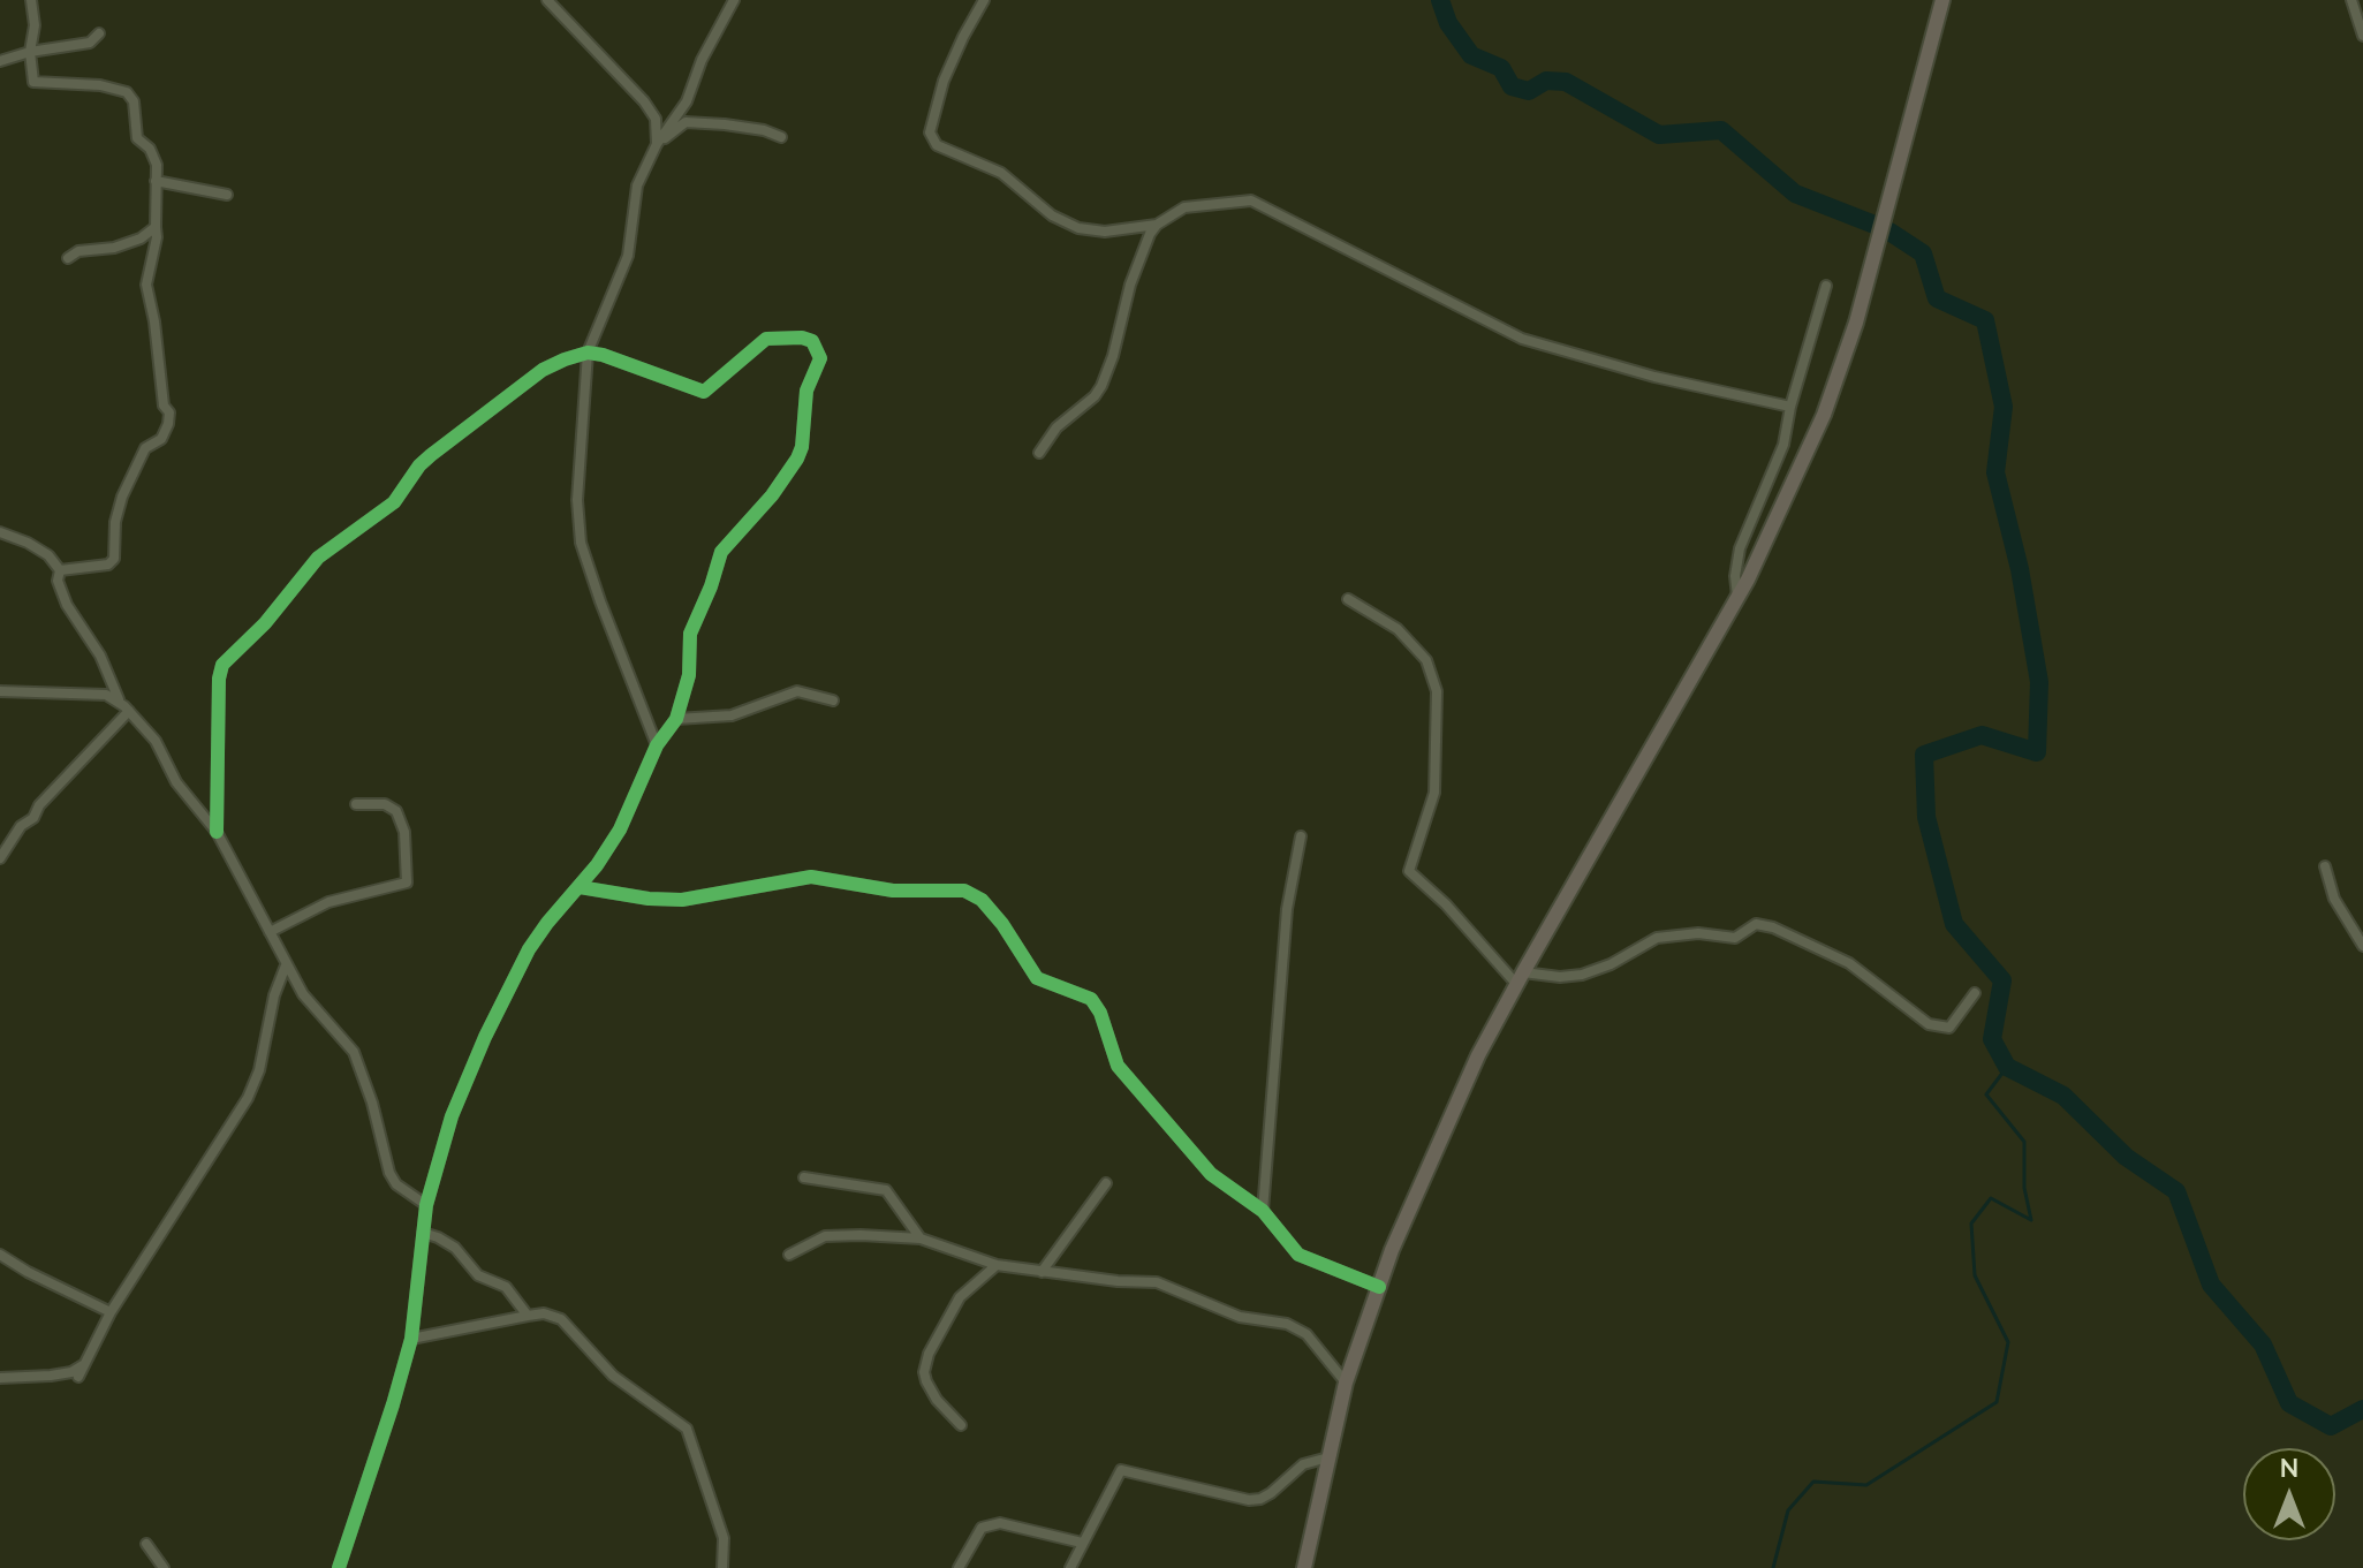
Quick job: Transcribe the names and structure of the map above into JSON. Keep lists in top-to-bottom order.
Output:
{
  "north": "top"
}
